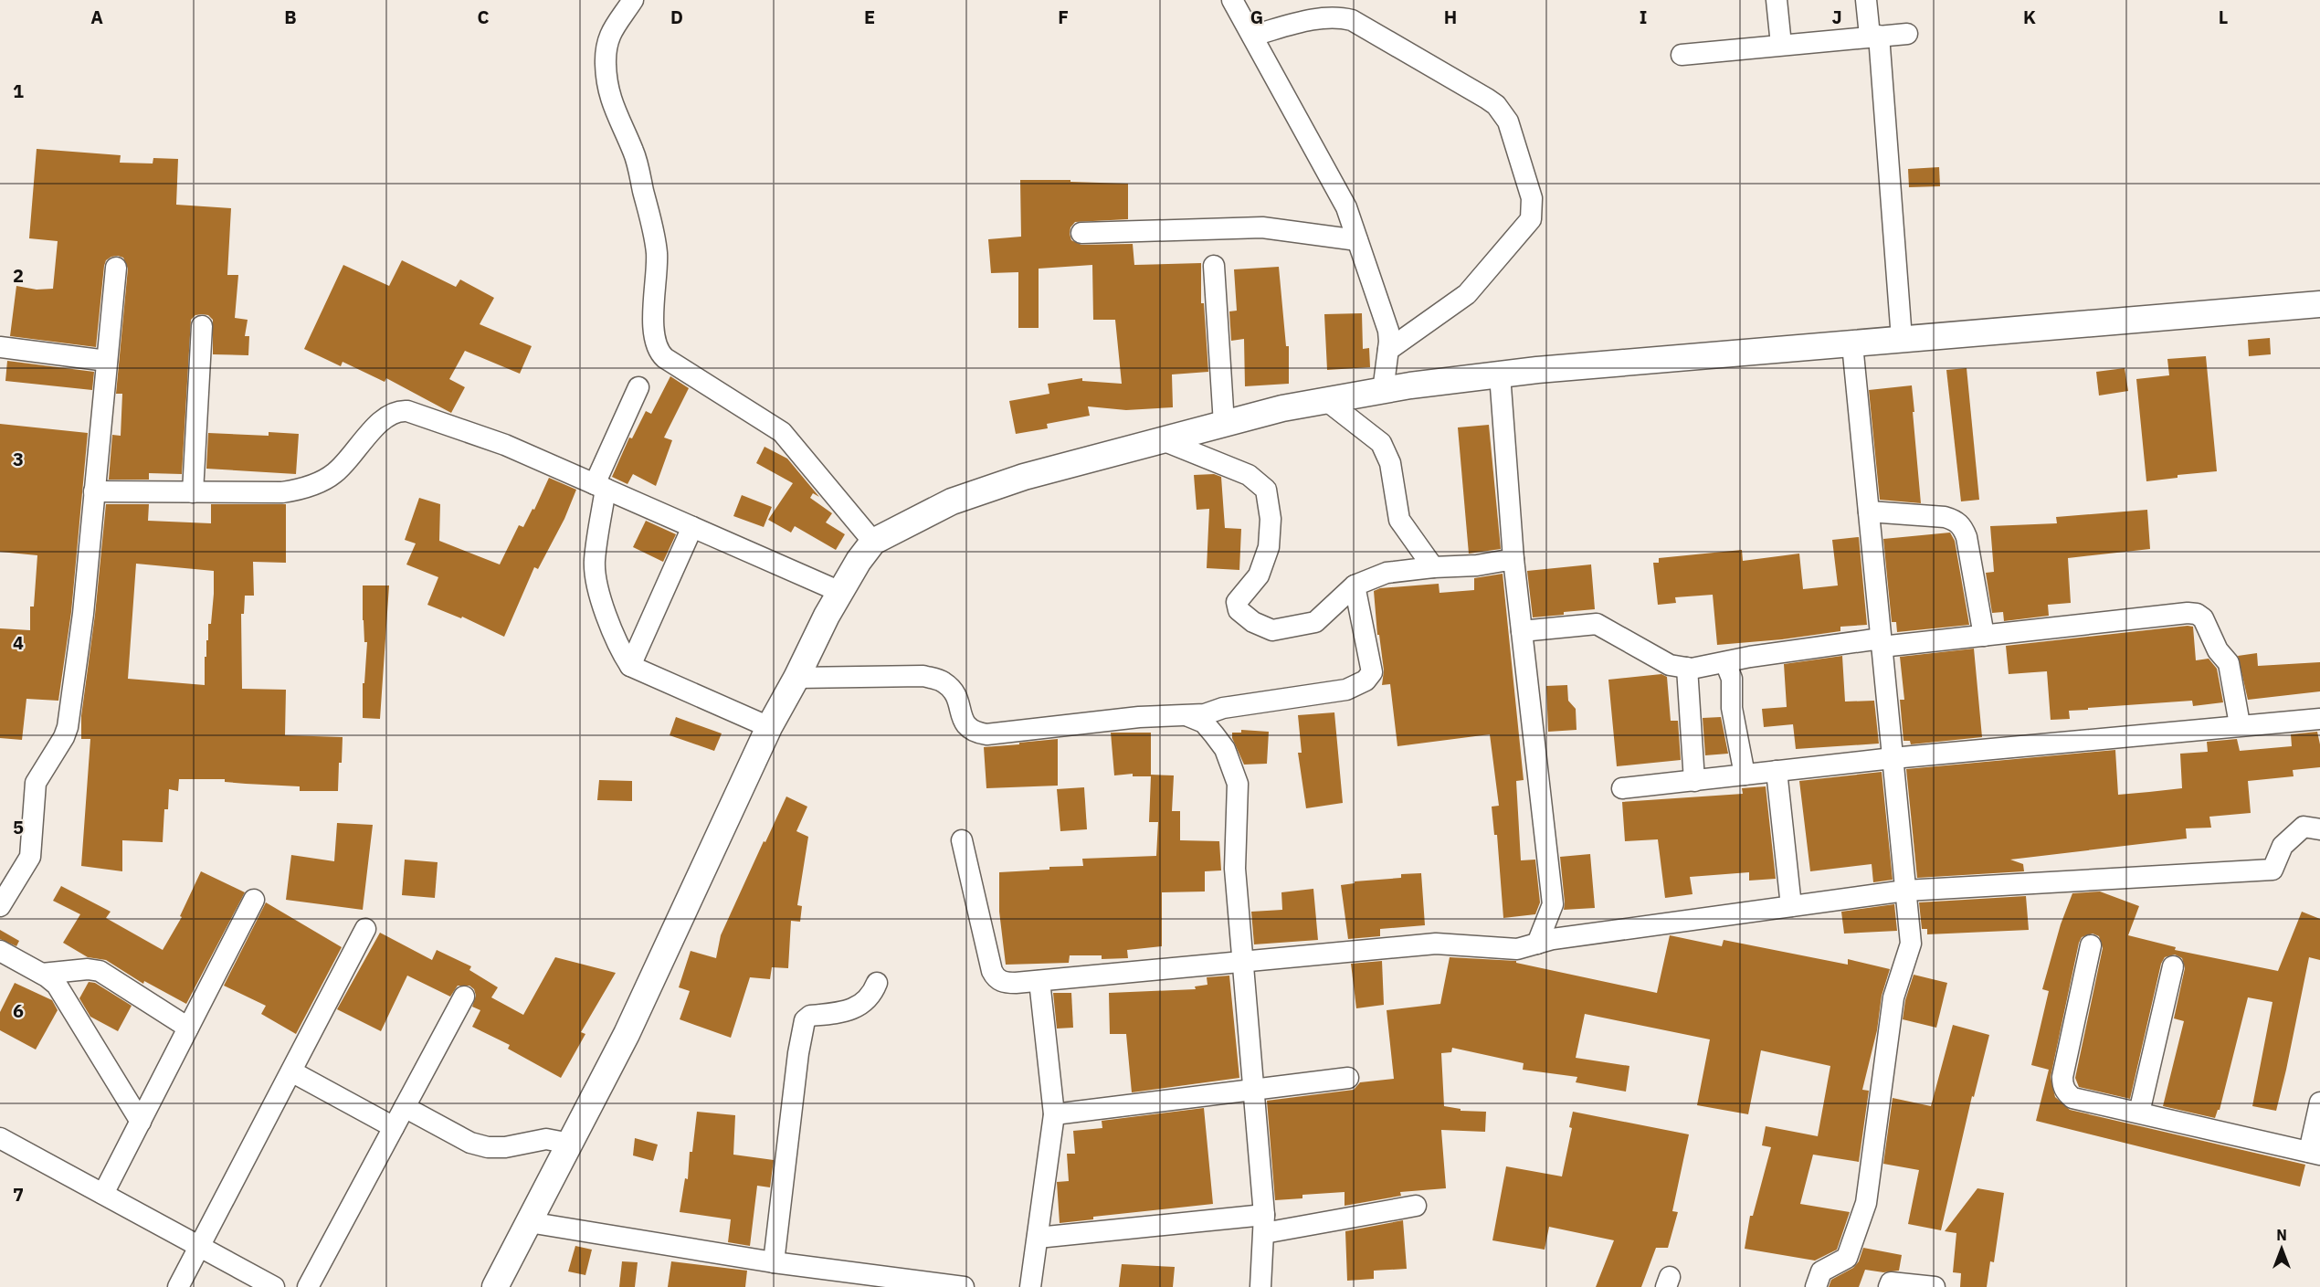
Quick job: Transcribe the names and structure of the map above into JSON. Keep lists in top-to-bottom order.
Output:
{
  "north": "top",
  "grid": {
    "columns": [
      "A",
      "B",
      "C",
      "D",
      "E",
      "F",
      "G",
      "H",
      "I",
      "J",
      "K",
      "L"
    ],
    "rows": [
      "1",
      "2",
      "3",
      "4",
      "5",
      "6",
      "7"
    ]
  }
}
